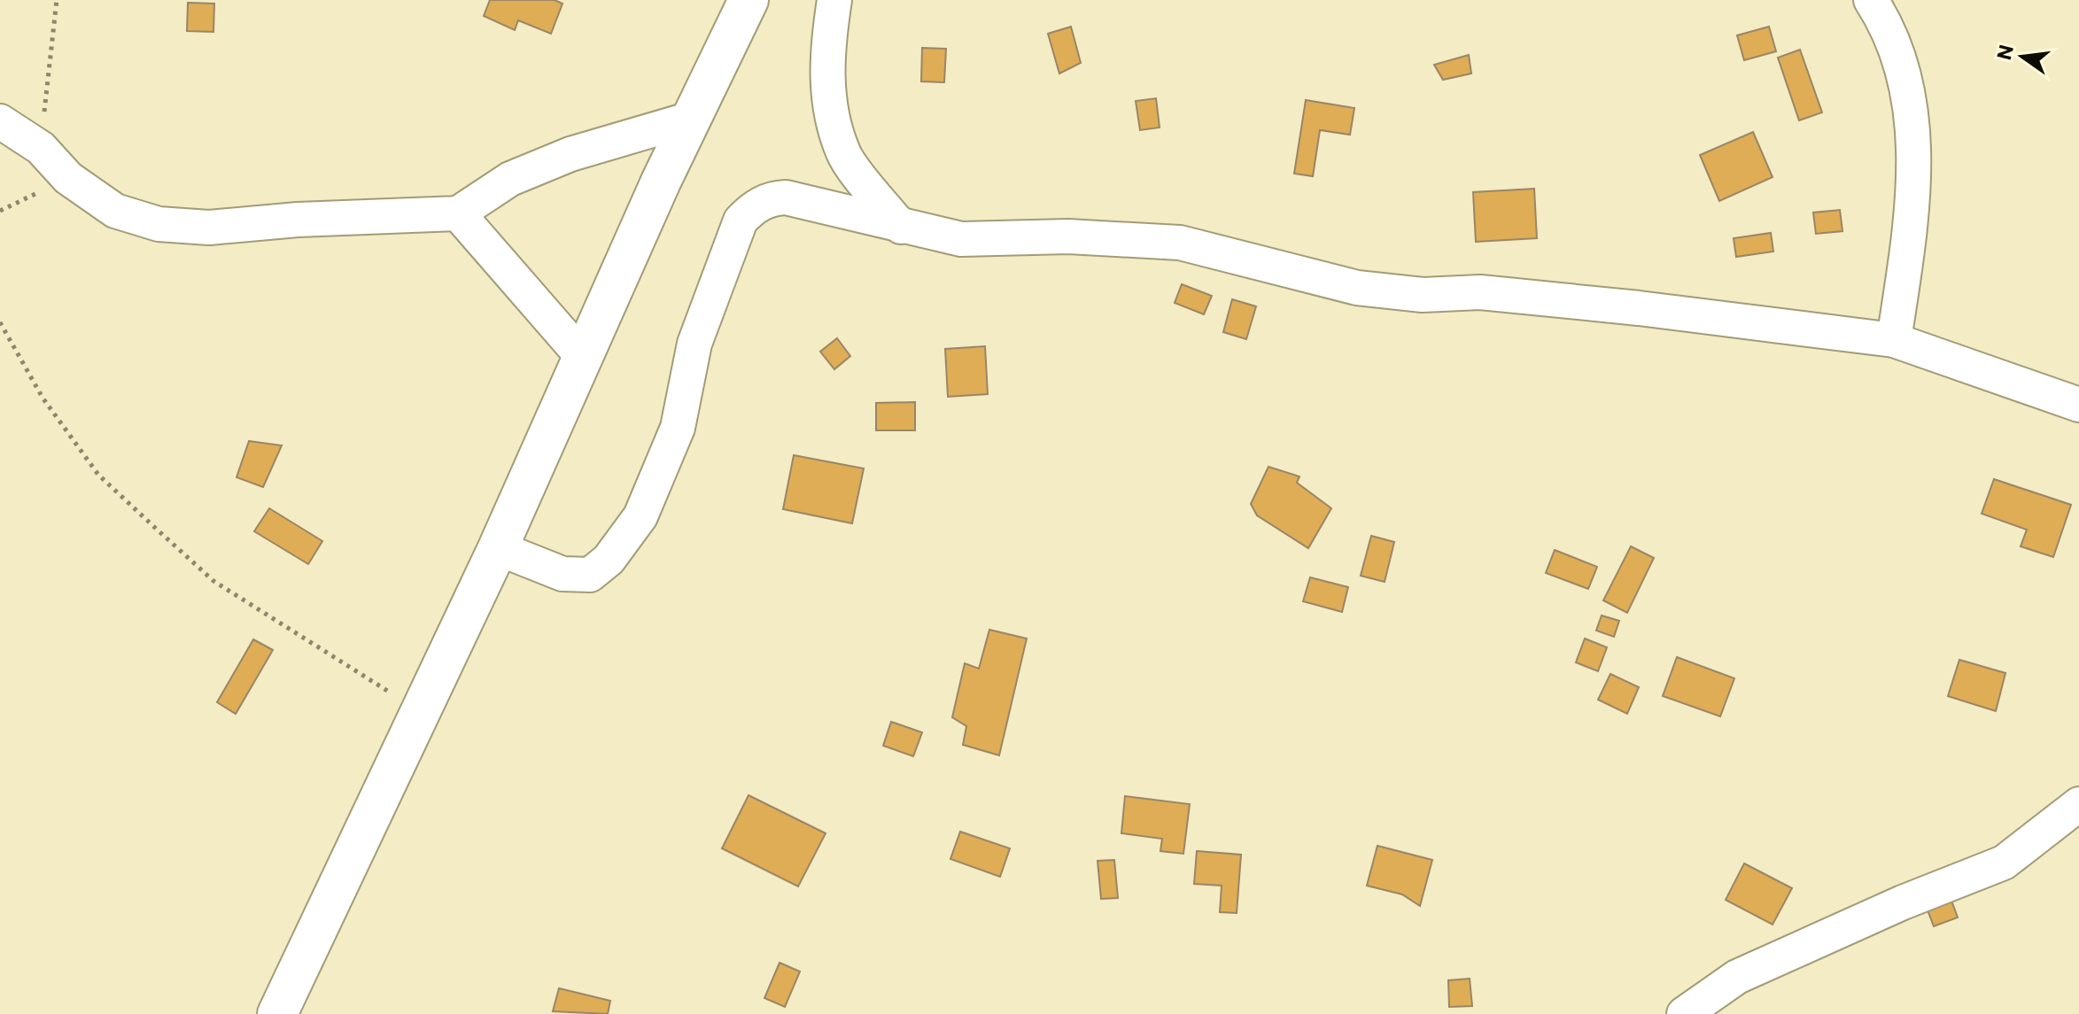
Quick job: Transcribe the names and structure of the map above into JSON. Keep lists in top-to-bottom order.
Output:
{
  "north": "left"
}
